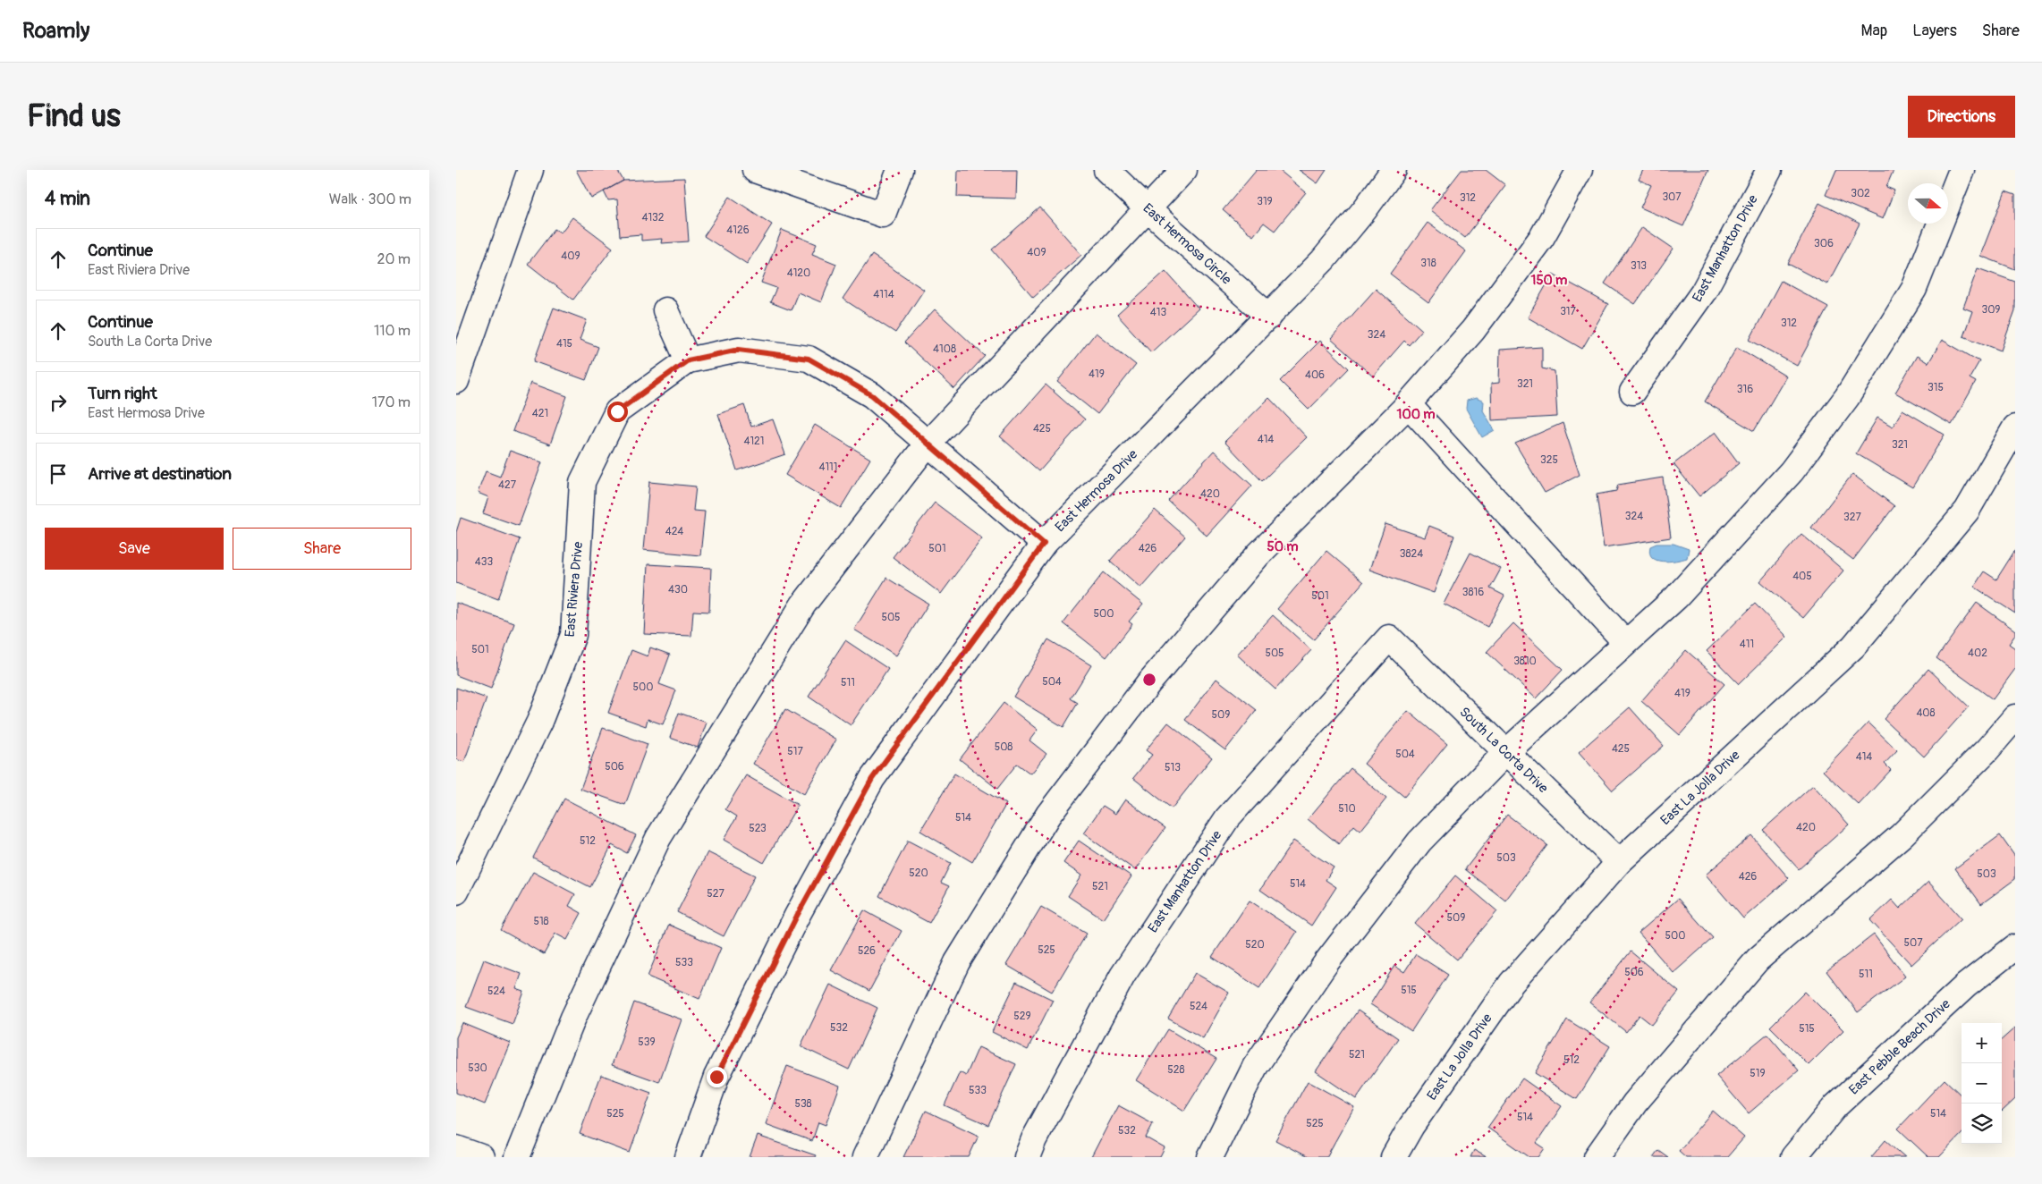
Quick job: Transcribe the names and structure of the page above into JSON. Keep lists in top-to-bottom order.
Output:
{
  "streets": {
    "street": [
      "East Hermosa Circle",
      "East Manhatton Drive",
      "East Hermosa Drive",
      "East Riviera Drive",
      "South La Corta Drive",
      "East La Jolla Drive",
      "East Pebble Beach Drive"
    ]
  },
  "crossings": [
    ["East Hermosa Circle", "East Hermosa Drive"],
    ["East Manhatton Drive", "South La Corta Drive"],
    ["South La Corta Drive", "East La Jolla Drive"]
  ],
  "house_numbers": [
    "302",
    "307",
    "312",
    "319",
    "4132",
    "4126",
    "306",
    "409",
    "409",
    "318",
    "313",
    "4120",
    "4114",
    "309",
    "317",
    "413",
    "312",
    "324",
    "415",
    "4108",
    "419",
    "406",
    "321",
    "315",
    "316",
    "421",
    "425",
    "414",
    "4121",
    "321",
    "325",
    "4111",
    "427",
    "420",
    "324",
    "327",
    "424",
    "501",
    "426",
    "3824",
    "433",
    "405",
    "430",
    "3816",
    "501",
    "500",
    "505",
    "411",
    "501",
    "505",
    "402",
    "3810",
    "504",
    "511",
    "500",
    "419",
    "408",
    "509",
    "508",
    "425",
    "517",
    "504",
    "414",
    "506",
    "513",
    "510",
    "514",
    "420",
    "523",
    "512",
    "503",
    "520",
    "503",
    "426",
    "514",
    "521",
    "527",
    "509",
    "518",
    "500",
    "507",
    "520",
    "525",
    "526",
    "533",
    "506",
    "511",
    "515",
    "524",
    "524",
    "529",
    "532",
    "515",
    "539",
    "521",
    "512",
    "530",
    "528",
    "519",
    "533",
    "538",
    "525",
    "514",
    "514",
    "525",
    "532"
  ],
  "north": "right",
  "page": {
    "header": "Roamly",
    "nav": ["Map", "Layers", "Share"],
    "buttons": [
      "Directions",
      ["Save", "Share"]
    ],
    "title": "Find us",
    "heading": ["4 min", "Walk · 300 m"],
    "list": [
      ["Continue", "East Riviera Drive", "20 m"],
      ["Continue", "South La Corta Drive", "110 m"],
      ["Turn right", "East Hermosa Drive", "170 m"],
      "Arrive at destination"
    ],
    "map_buttons": ["+", "−"]
  },
  "rings": ["150 m", "100 m", "50 m"]
}
